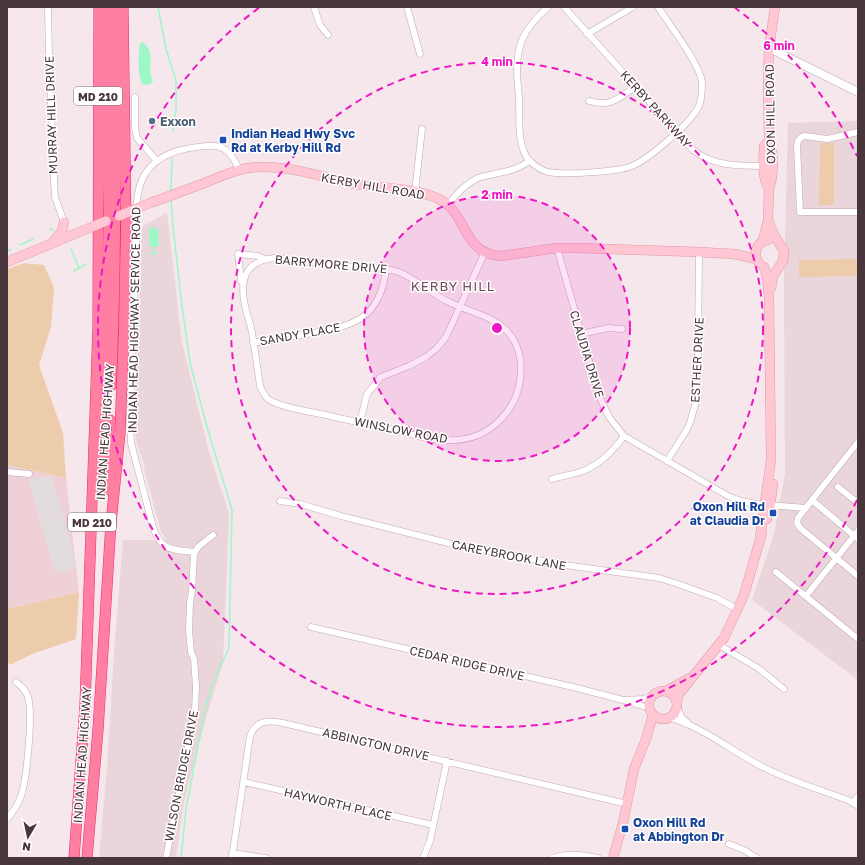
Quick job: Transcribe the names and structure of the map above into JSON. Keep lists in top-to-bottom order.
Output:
{
  "streets": {
    "highway": ["MD 210", "INDIAN HEAD HIGHWAY"],
    "main road": ["OXON HILL ROAD", "KERBY HILL ROAD"],
    "street": [
      "KERBY PARKWAY",
      "MURRAY HILL DRIVE",
      "BARRYMORE DRIVE",
      "INDIAN HEAD HIGHWAY SERVICE ROAD",
      "SANDY PLACE",
      "CLAUDIA DRIVE",
      "ESTHER DRIVE",
      "WINSLOW ROAD",
      "CAREYBROOK LANE",
      "CEDAR RIDGE DRIVE",
      "ABBINGTON DRIVE",
      "WILSON BRIDGE DRIVE",
      "HAYWORTH PLACE"
    ]
  },
  "crossings": [
    ["KERBY PARKWAY", "OXON HILL ROAD"],
    ["KERBY HILL ROAD", "INDIAN HEAD HIGHWAY SERVICE ROAD"],
    ["BARRYMORE DRIVE", "SANDY PLACE"],
    ["BARRYMORE DRIVE", "WINSLOW ROAD"],
    ["INDIAN HEAD HIGHWAY SERVICE ROAD", "WILSON BRIDGE DRIVE"],
    ["SANDY PLACE", "WINSLOW ROAD"],
    ["CLAUDIA DRIVE", "ESTHER DRIVE"],
    ["ABBINGTON DRIVE", "HAYWORTH PLACE"]
  ],
  "districts": ["KERBY HILL"],
  "places": {
    "other": ["Exxon"],
    "transit": ["Indian Head Hwy Svc Rd at Kerby Hill Rd", "Oxon Hill Rd at Claudia Dr", "Oxon Hill Rd at Abbington Dr"]
  },
  "north": "bottom",
  "rings": ["6 min", "4 min", "2 min"]
}
